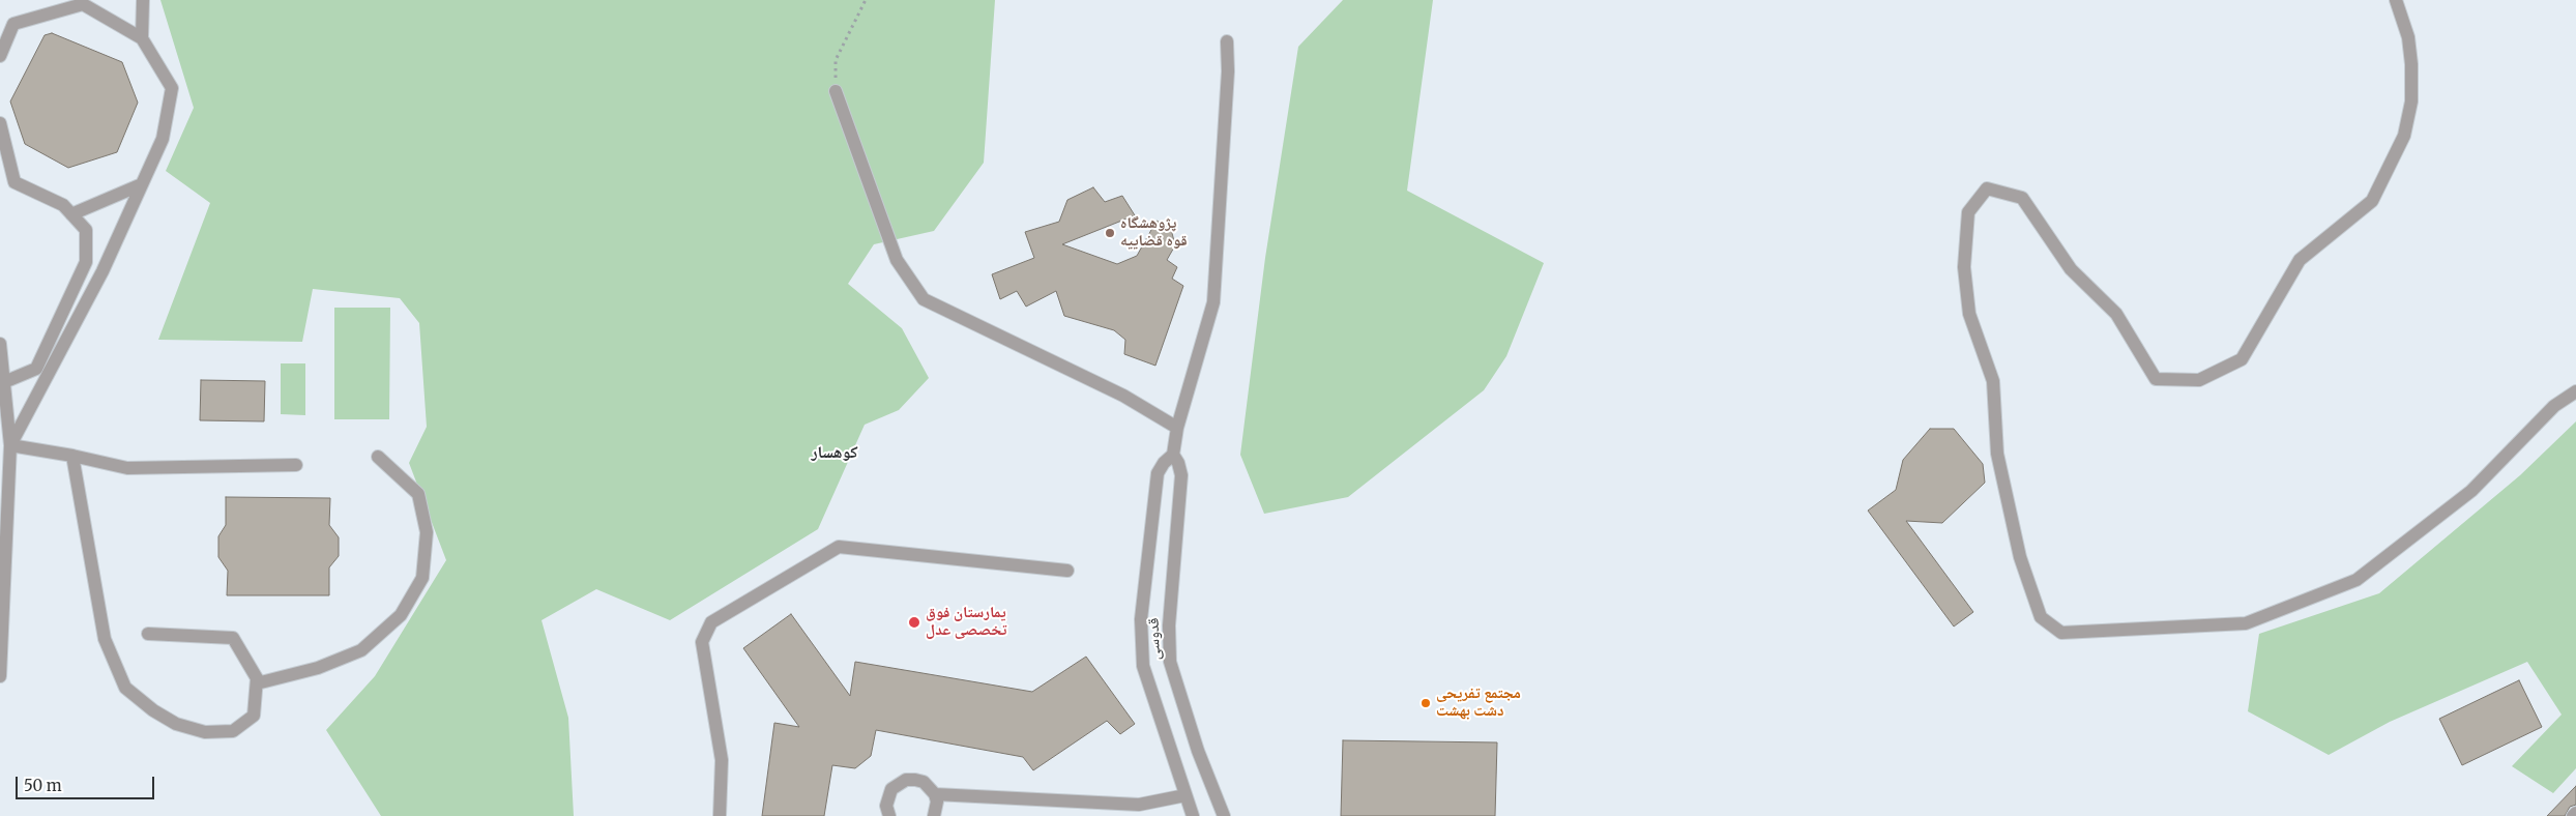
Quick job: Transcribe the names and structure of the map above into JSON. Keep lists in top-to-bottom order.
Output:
{
  "streets": {
    "street": ["قدوسی"]
  },
  "districts": ["کوهسار"],
  "places": ["پژوهشگاه قوه قضاییه", "یمارستان فوق تخصصی عدل", "مجتمع تفریحی دشت بهشت"],
  "scale_bar": "50 m"
}
